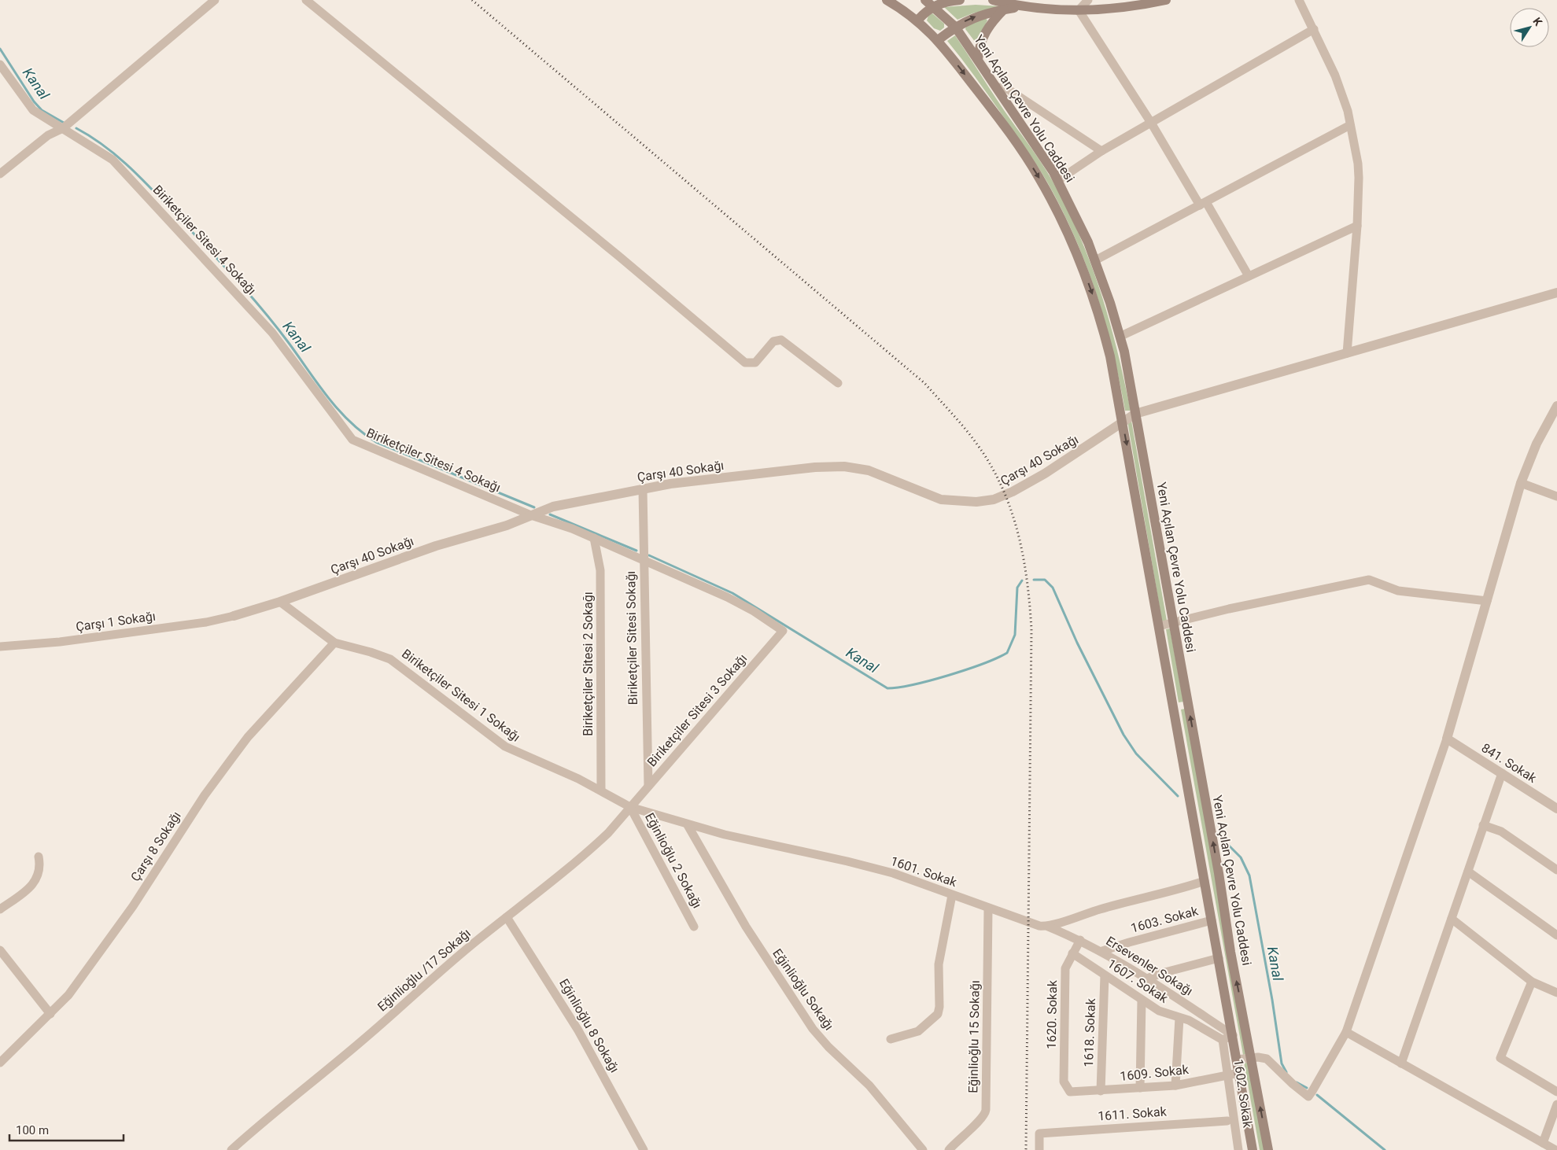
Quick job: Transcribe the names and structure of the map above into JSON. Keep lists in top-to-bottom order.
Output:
{
  "streets": {
    "main road": ["Yeni Açılan Çevre Yolu Caddesi"],
    "street": [
      "Biriketçiler Sitesi 4 Sokağı",
      "Çarşı 40 Sokağı",
      "Çarşı 1 Sokağı",
      "Biriketçiler Sitesi Sokağı",
      "Biriketçiler Sitesi 2 Sokağı",
      "Biriketçiler Sitesi 1 Sokağı",
      "Biriketçiler Sitesi 3 Sokağı",
      "841. Sokak",
      "Çarşı 8 Sokağı",
      "Eğinlioğlu 2 Sokağı",
      "1601. Sokak",
      "1603. Sokak",
      "Ersevenler Sokağı",
      "Eğinlioğlu /17 Sokağı",
      "1607. Sokak",
      "Eğinlioğlu Sokağı",
      "1620. Sokak",
      "Eğinlioğlu 8 Sokağı",
      "1618. Sokak",
      "Eğinlioğlu 15 Sokağı",
      "1609. Sokak",
      "1602. Sokak",
      "1611. Sokak"
    ]
  },
  "crossings": [
    ["Yeni Açılan Çevre Yolu Caddesi", "Çarşı 40 Sokağı"],
    ["Yeni Açılan Çevre Yolu Caddesi", "1601. Sokak"],
    ["Yeni Açılan Çevre Yolu Caddesi", "1603. Sokak"],
    ["Yeni Açılan Çevre Yolu Caddesi", "Ersevenler Sokağı"],
    ["Yeni Açılan Çevre Yolu Caddesi", "1609. Sokak"],
    ["Biriketçiler Sitesi 4 Sokağı", "Çarşı 40 Sokağı"],
    ["Biriketçiler Sitesi 4 Sokağı", "Biriketçiler Sitesi Sokağı"],
    ["Biriketçiler Sitesi 4 Sokağı", "Biriketçiler Sitesi 2 Sokağı"],
    ["Biriketçiler Sitesi 4 Sokağı", "Biriketçiler Sitesi 3 Sokağı"],
    ["Çarşı 40 Sokağı", "Çarşı 1 Sokağı"],
    ["Çarşı 40 Sokağı", "Biriketçiler Sitesi Sokağı"],
    ["Çarşı 40 Sokağı", "Biriketçiler Sitesi 1 Sokağı"],
    ["Biriketçiler Sitesi Sokağı", "Biriketçiler Sitesi 3 Sokağı"],
    ["Biriketçiler Sitesi 2 Sokağı", "Biriketçiler Sitesi 1 Sokağı"],
    ["Biriketçiler Sitesi 1 Sokağı", "Biriketçiler Sitesi 3 Sokağı"],
    ["Biriketçiler Sitesi 1 Sokağı", "Çarşı 8 Sokağı"],
    ["Biriketçiler Sitesi 1 Sokağı", "Eğinlioğlu 2 Sokağı"],
    ["Biriketçiler Sitesi 1 Sokağı", "1601. Sokak"],
    ["Biriketçiler Sitesi 1 Sokağı", "Eğinlioğlu /17 Sokağı"],
    ["Biriketçiler Sitesi 3 Sokağı", "Eğinlioğlu 2 Sokağı"],
    ["Biriketçiler Sitesi 3 Sokağı", "1601. Sokak"],
    ["Biriketçiler Sitesi 3 Sokağı", "Eğinlioğlu /17 Sokağı"],
    ["Eğinlioğlu 2 Sokağı", "1601. Sokak"],
    ["Eğinlioğlu 2 Sokağı", "Eğinlioğlu /17 Sokağı"],
    ["1601. Sokak", "Ersevenler Sokağı"],
    ["1601. Sokak", "Eğinlioğlu /17 Sokağı"],
    ["1601. Sokak", "Eğinlioğlu Sokağı"],
    ["1601. Sokak", "Eğinlioğlu 15 Sokağı"],
    ["1603. Sokak", "Ersevenler Sokağı"],
    ["Ersevenler Sokağı", "1620. Sokak"],
    ["Eğinlioğlu /17 Sokağı", "Eğinlioğlu 8 Sokağı"],
    ["1607. Sokak", "1620. Sokak"],
    ["1607. Sokak", "1618. Sokak"],
    ["1607. Sokak", "1602. Sokak"],
    ["1620. Sokak", "1609. Sokak"],
    ["1618. Sokak", "1609. Sokak"],
    ["1609. Sokak", "1602. Sokak"]
  ],
  "water": ["Kanal"],
  "scale_bar": "100 m",
  "north": "top right"
}
